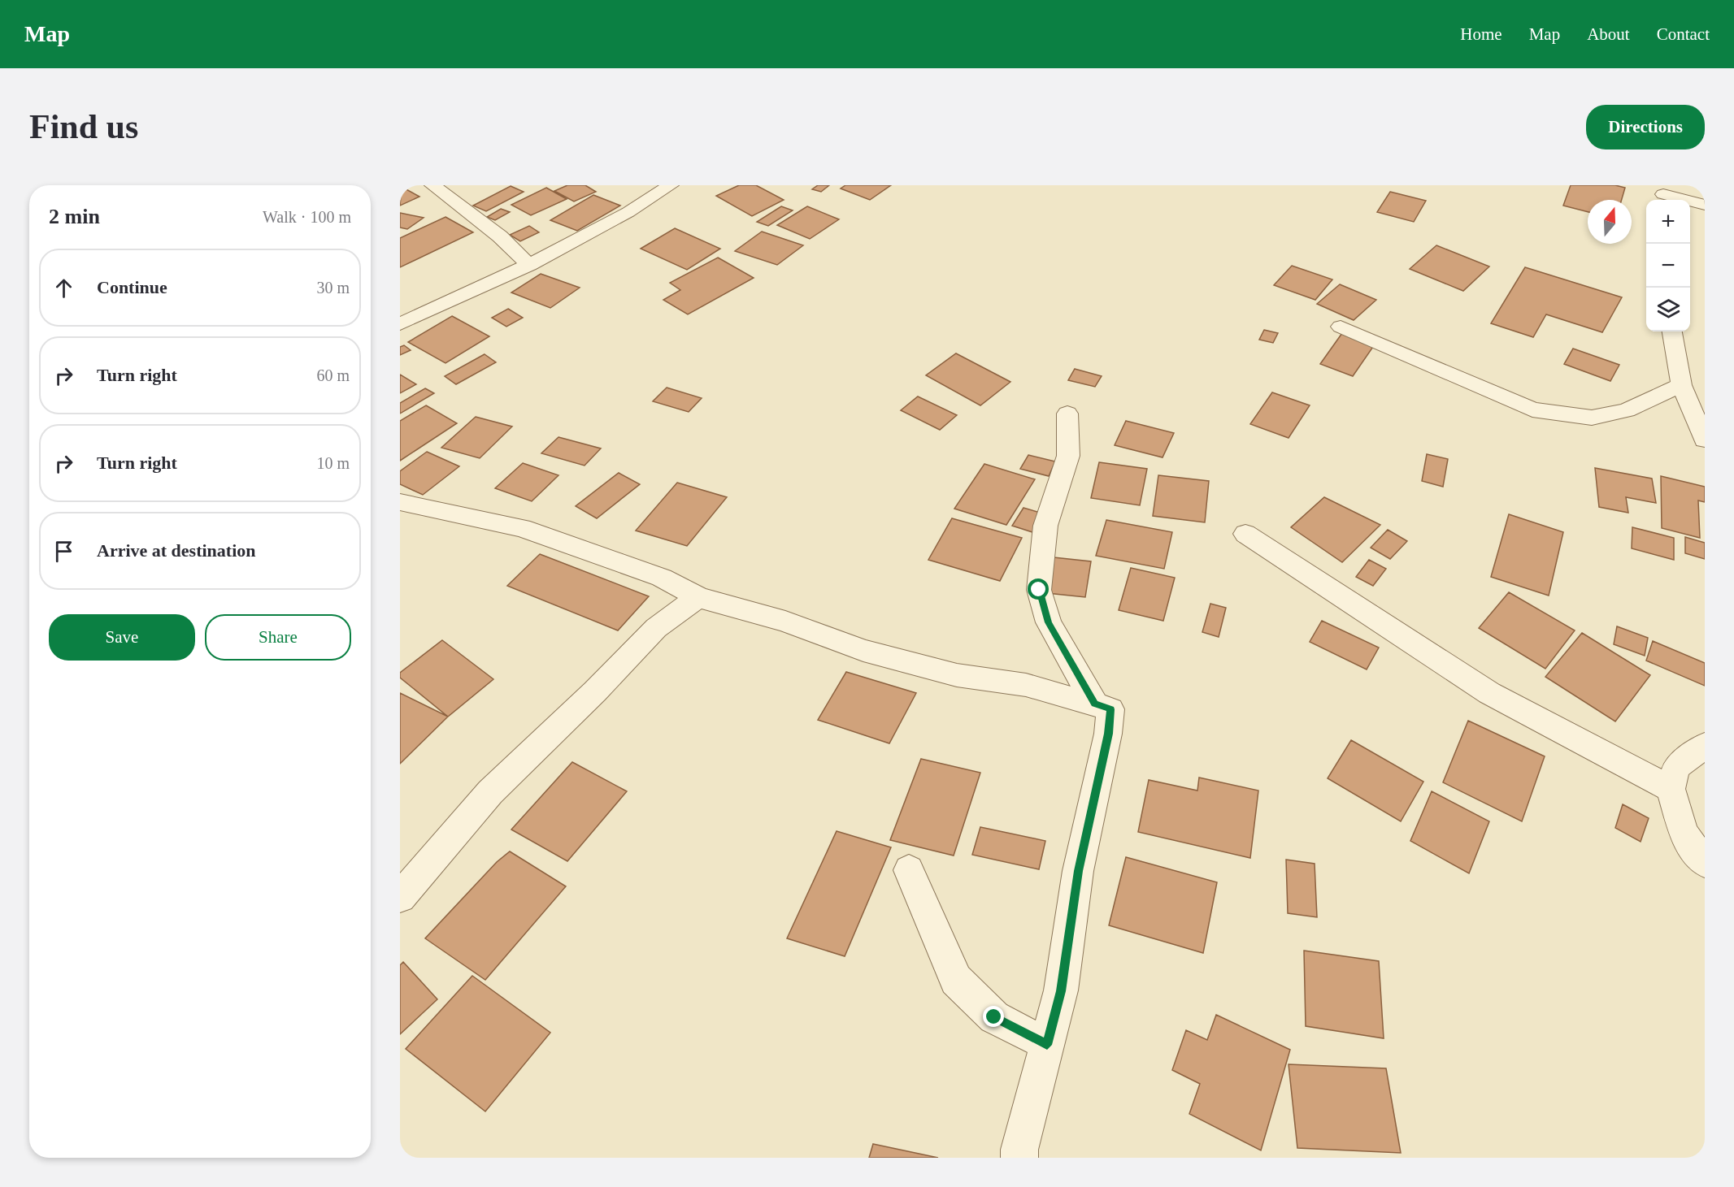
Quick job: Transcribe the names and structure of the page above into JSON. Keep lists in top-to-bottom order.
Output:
{
  "north": "top",
  "page": {
    "header": "Map",
    "nav": [
      "Home",
      "Map",
      "About",
      "Contact"
    ],
    "buttons": [
      "Directions",
      ["Save", "Share"]
    ],
    "title": "Find us",
    "heading": ["2 min", "Walk · 100 m"],
    "map_buttons": ["+", "−"],
    "list": [
      ["Continue", "30 m"],
      ["Turn right", "60 m"],
      ["Turn right", "10 m"],
      "Arrive at destination"
    ]
  }
}
